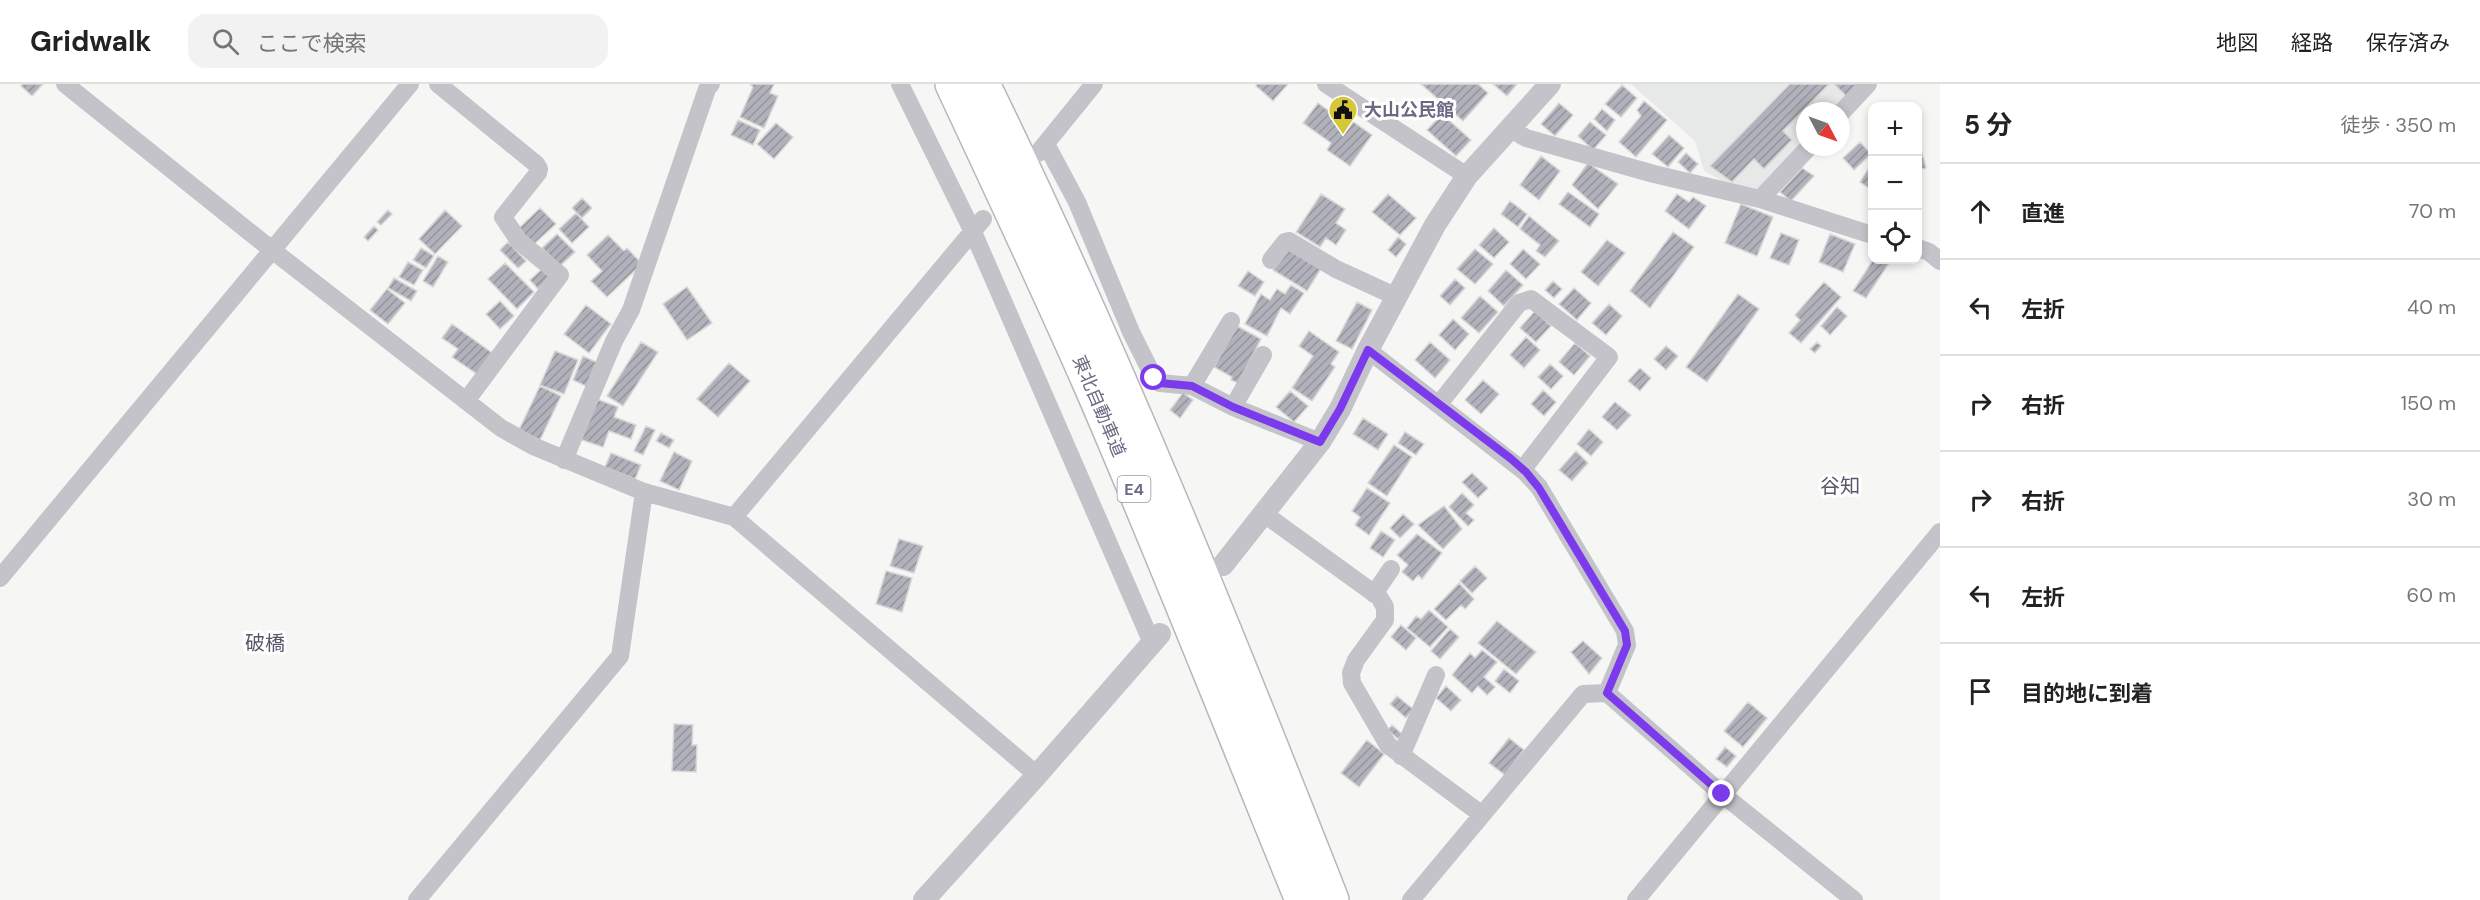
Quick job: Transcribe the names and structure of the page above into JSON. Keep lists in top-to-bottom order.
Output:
{
  "streets": {
    "highway": ["東北自動車道", "E4"]
  },
  "districts": ["谷知", "破橋"],
  "places": {
    "public building": ["大山公民館"]
  },
  "north": "bottom right",
  "page": {
    "header": "Gridwalk",
    "search": "ここで検索",
    "nav": ["地図", "経路", "保存済み"],
    "heading": ["5 分", "徒歩 · 350 m"],
    "map_buttons": ["+", "−"],
    "list": [
      ["直進", "70 m"],
      ["左折", "40 m"],
      ["右折", "150 m"],
      ["右折", "30 m"],
      ["左折", "60 m"],
      "目的地に到着"
    ]
  }
}
